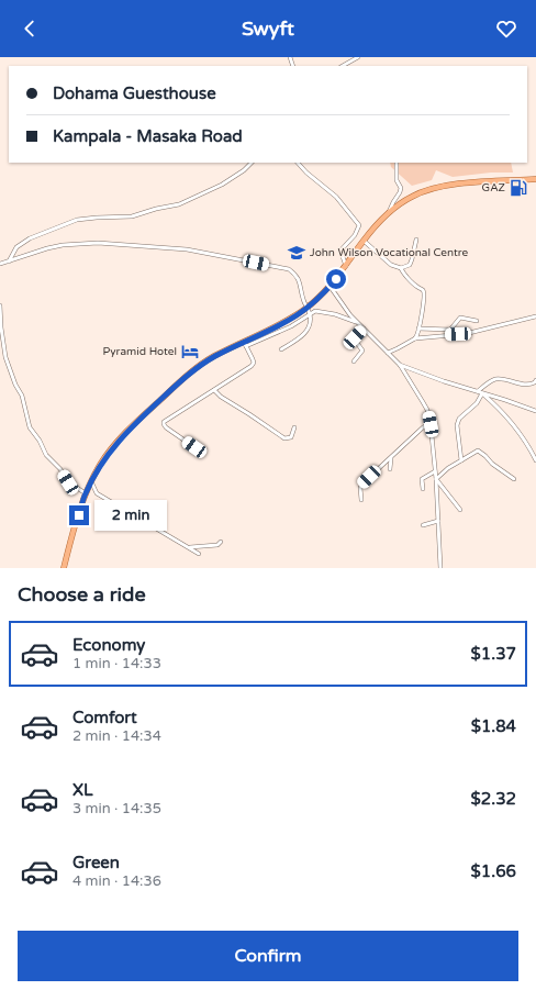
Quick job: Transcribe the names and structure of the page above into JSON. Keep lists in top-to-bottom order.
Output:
{
  "places": {
    "fuel station": ["GAZ"],
    "school or university": ["John Wilson Vocational Centre"],
    "hotel": ["Pyramid Hotel"]
  },
  "page": {
    "header": "Swyft",
    "banner": ["Dohama Guesthouse", "Kampala - Masaka Road"],
    "bubble": "2 min",
    "heading": "Choose a ride",
    "list": [
      {
        "name": "Economy",
        "note": "1 min · 14:33",
        "value": "$1.37"
      },
      {
        "name": "Comfort",
        "note": "2 min · 14:34",
        "value": "$1.84"
      },
      {
        "name": "XL",
        "note": "3 min · 14:35",
        "value": "$2.32"
      },
      {
        "name": "Green",
        "note": "4 min · 14:36",
        "value": "$1.66"
      }
    ],
    "buttons": "Confirm"
  }
}
